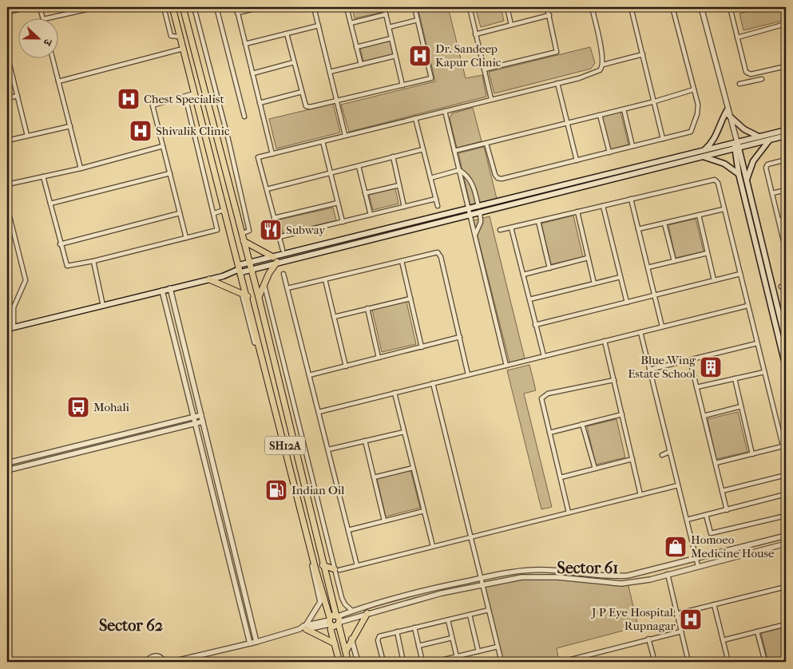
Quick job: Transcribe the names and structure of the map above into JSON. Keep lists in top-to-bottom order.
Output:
{
  "streets": {
    "main road": ["SH12A"]
  },
  "districts": ["Sector 61", "Sector 62"],
  "places": {
    "hospital": [
      "Dr. Sandeep Kapur Clinic",
      "Chest Specialist",
      "Shivalik Clinic",
      "J P Eye Hospital, Rupnagar"
    ],
    "restaurant": ["Subway"],
    "building": ["Blue Wing Estate School"],
    "bus stop": ["Mohali"],
    "fuel station": ["Indian Oil"],
    "shop": ["Homoeo Medicine House"]
  },
  "north": "right"
}
